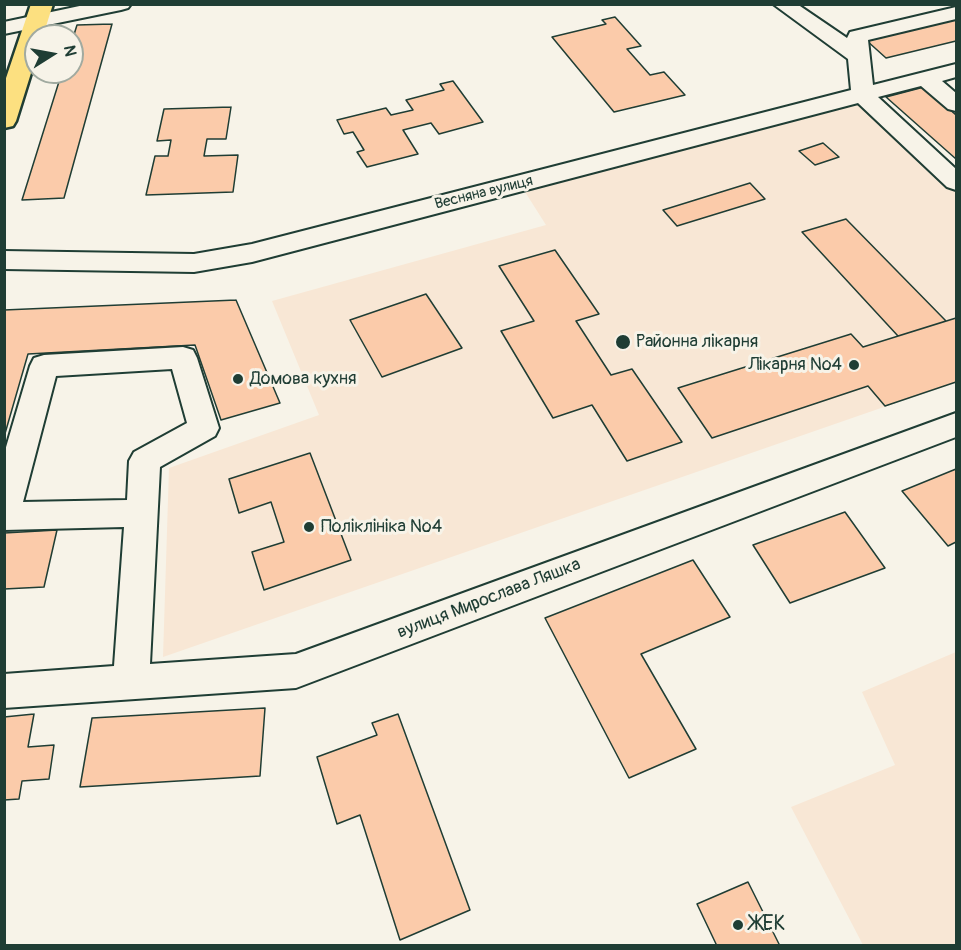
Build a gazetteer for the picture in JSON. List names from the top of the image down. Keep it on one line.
{"streets":{"street":["Весняна вулиця","вулиця Мирослава Ляшка"]},"places":["Районна лікарня","Лікарня №4","Домова кухня","Поліклініка №4","ЖЕК"],"north":"right"}
